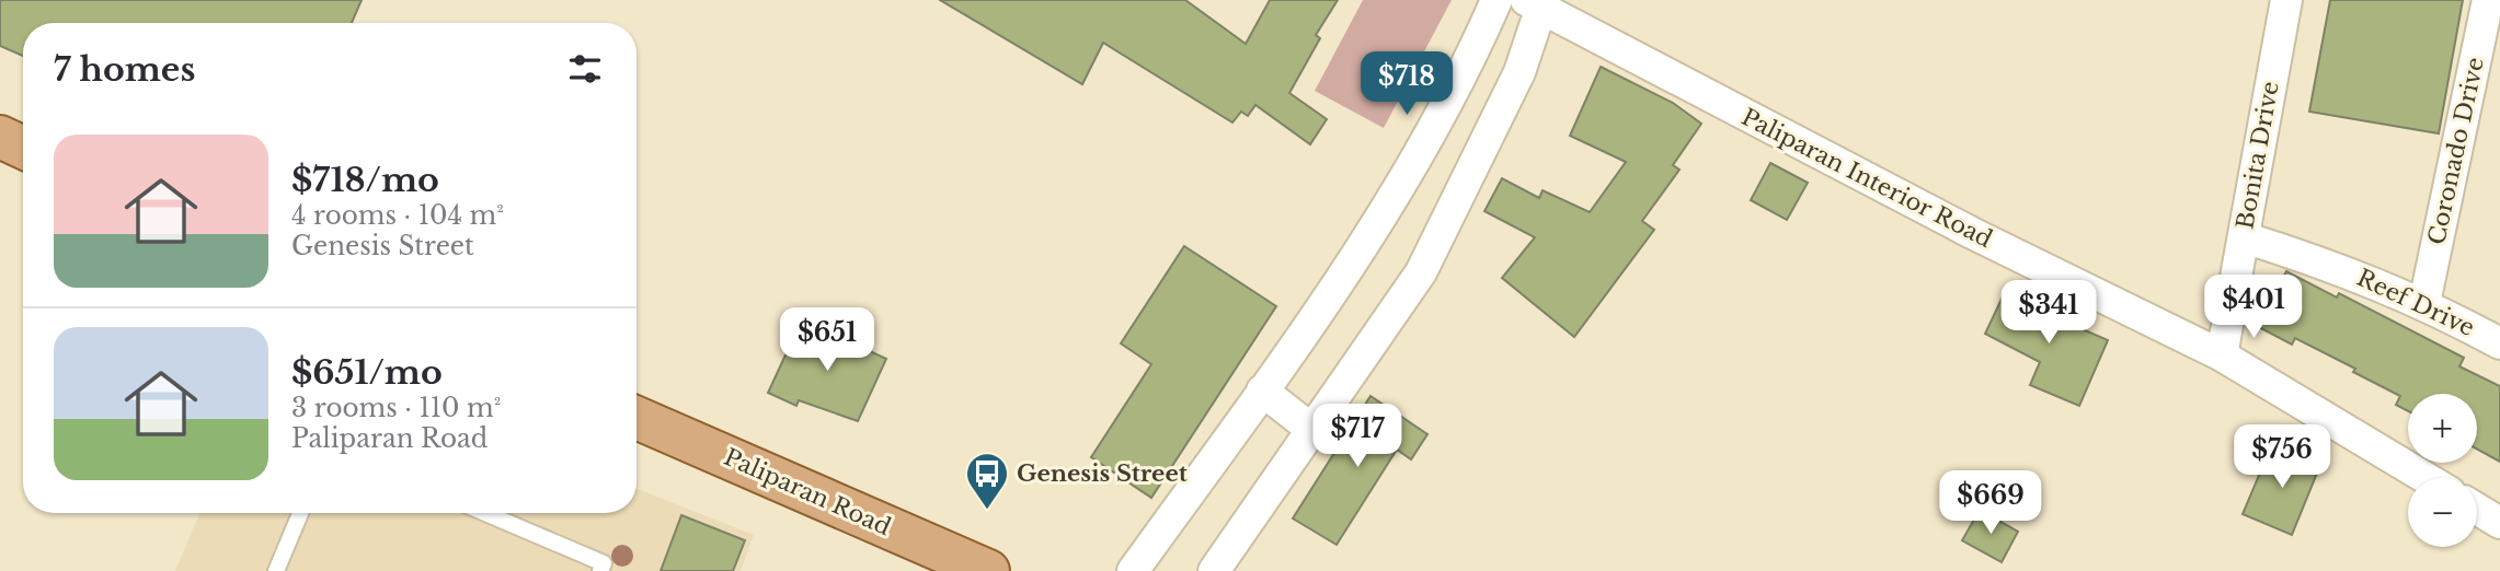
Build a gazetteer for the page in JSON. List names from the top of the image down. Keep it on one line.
{"streets":{"main road":["Paliparan Road"],"street":["Coronado Drive","Bonita Drive","Paliparan Interior Road","Reef Drive"]},"crossings":[["Coronado Drive","Reef Drive"],["Bonita Drive","Paliparan Interior Road"],["Bonita Drive","Reef Drive"]],"places":{"bus stop":["Genesis Street"]},"page":{"heading":"7 homes","price":["$718","$401","$341","$651","$717","$756","$669"],"list":[{"name":"$718/mo","note":"4 rooms · 104 m² · Genesis Street"},{"name":"$651/mo","note":"3 rooms · 110 m² · Paliparan Road"}],"map_buttons":["+","−"]}}
